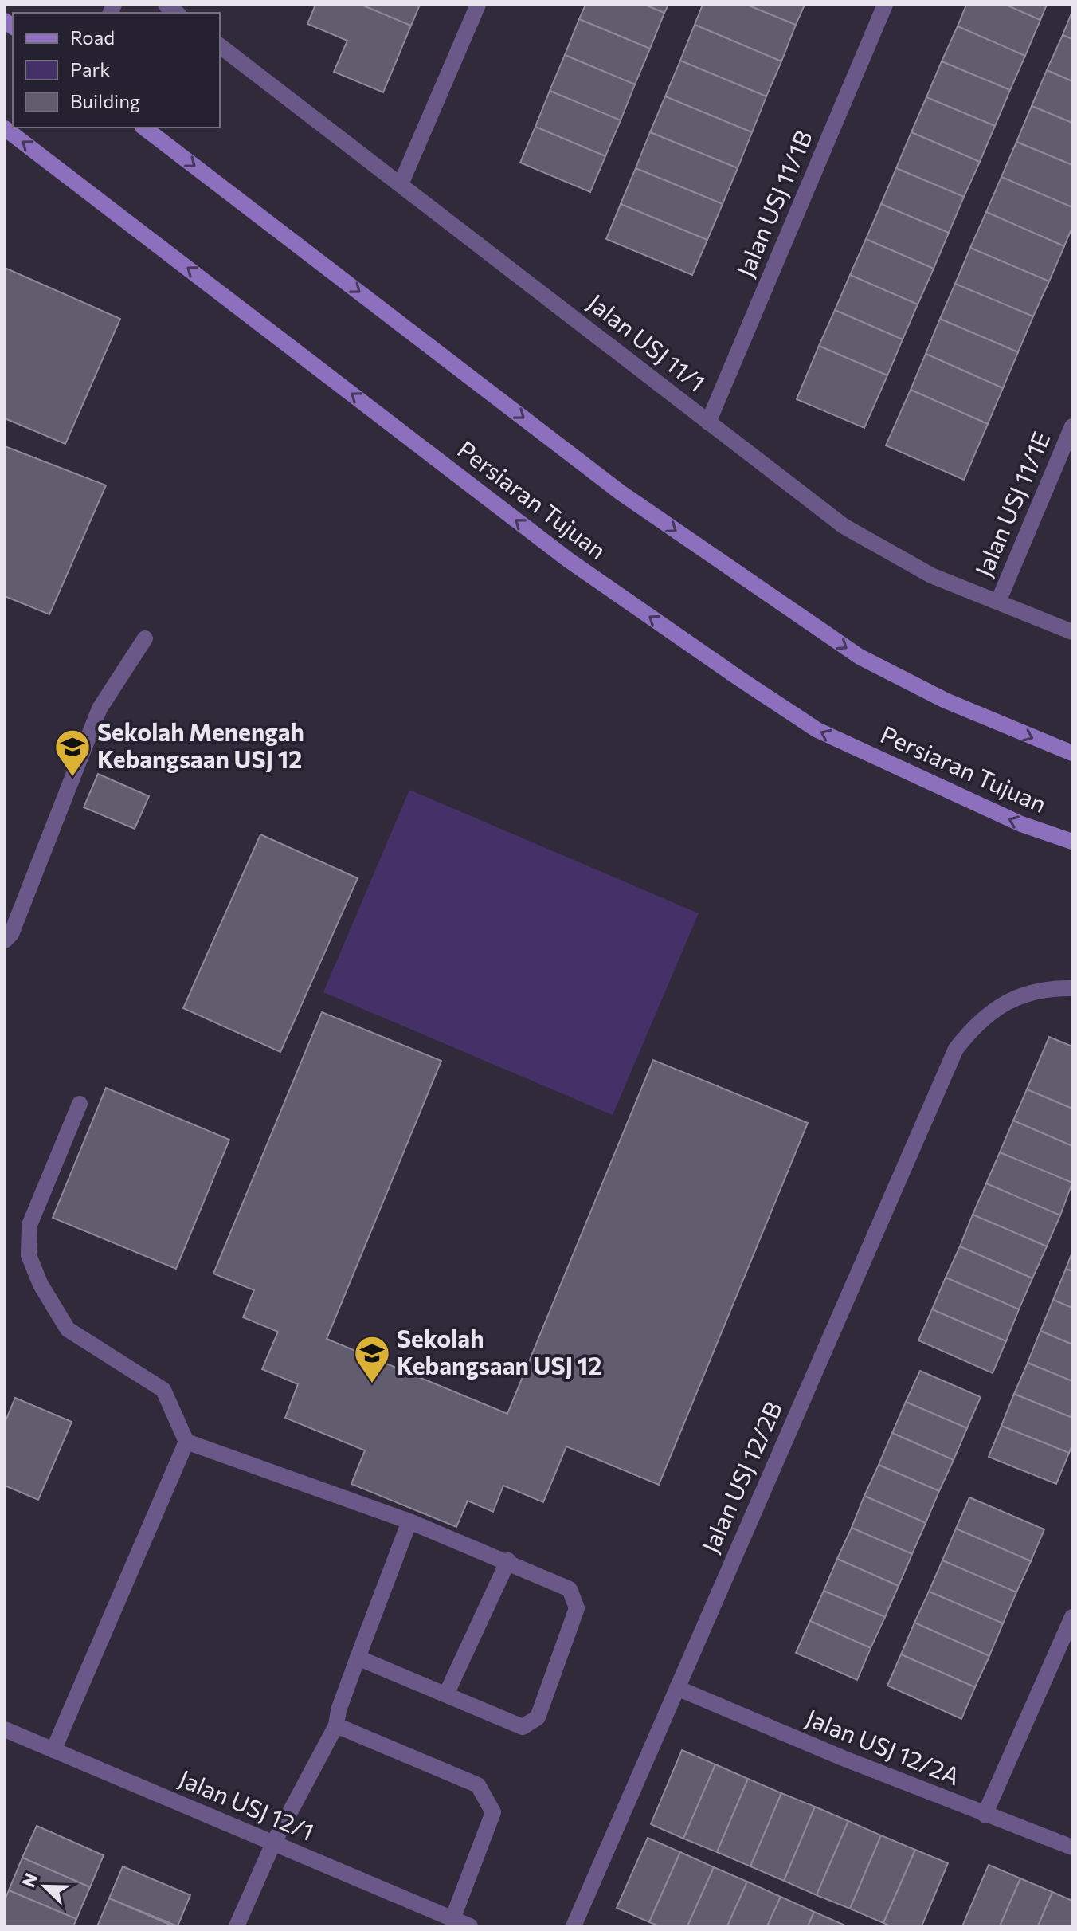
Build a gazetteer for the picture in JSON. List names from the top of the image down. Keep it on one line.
{"streets":{"main road":["Persiaran Tujuan"],"street":["Jalan USJ 11/1B","Jalan USJ 11/1","Jalan USJ 11/1E","Jalan USJ 12/2B","Jalan USJ 12/2A","Jalan USJ 12/1"]},"crossings":[["Jalan USJ 11/1B","Jalan USJ 11/1"],["Jalan USJ 11/1","Jalan USJ 11/1E"],["Jalan USJ 12/2B","Jalan USJ 12/2A"]],"places":{"school or university":["Sekolah Menengah Kebangsaan USJ 12","Sekolah Kebangsaan USJ 12"]},"legend":["Road","Park","Building"],"north":"top left"}
